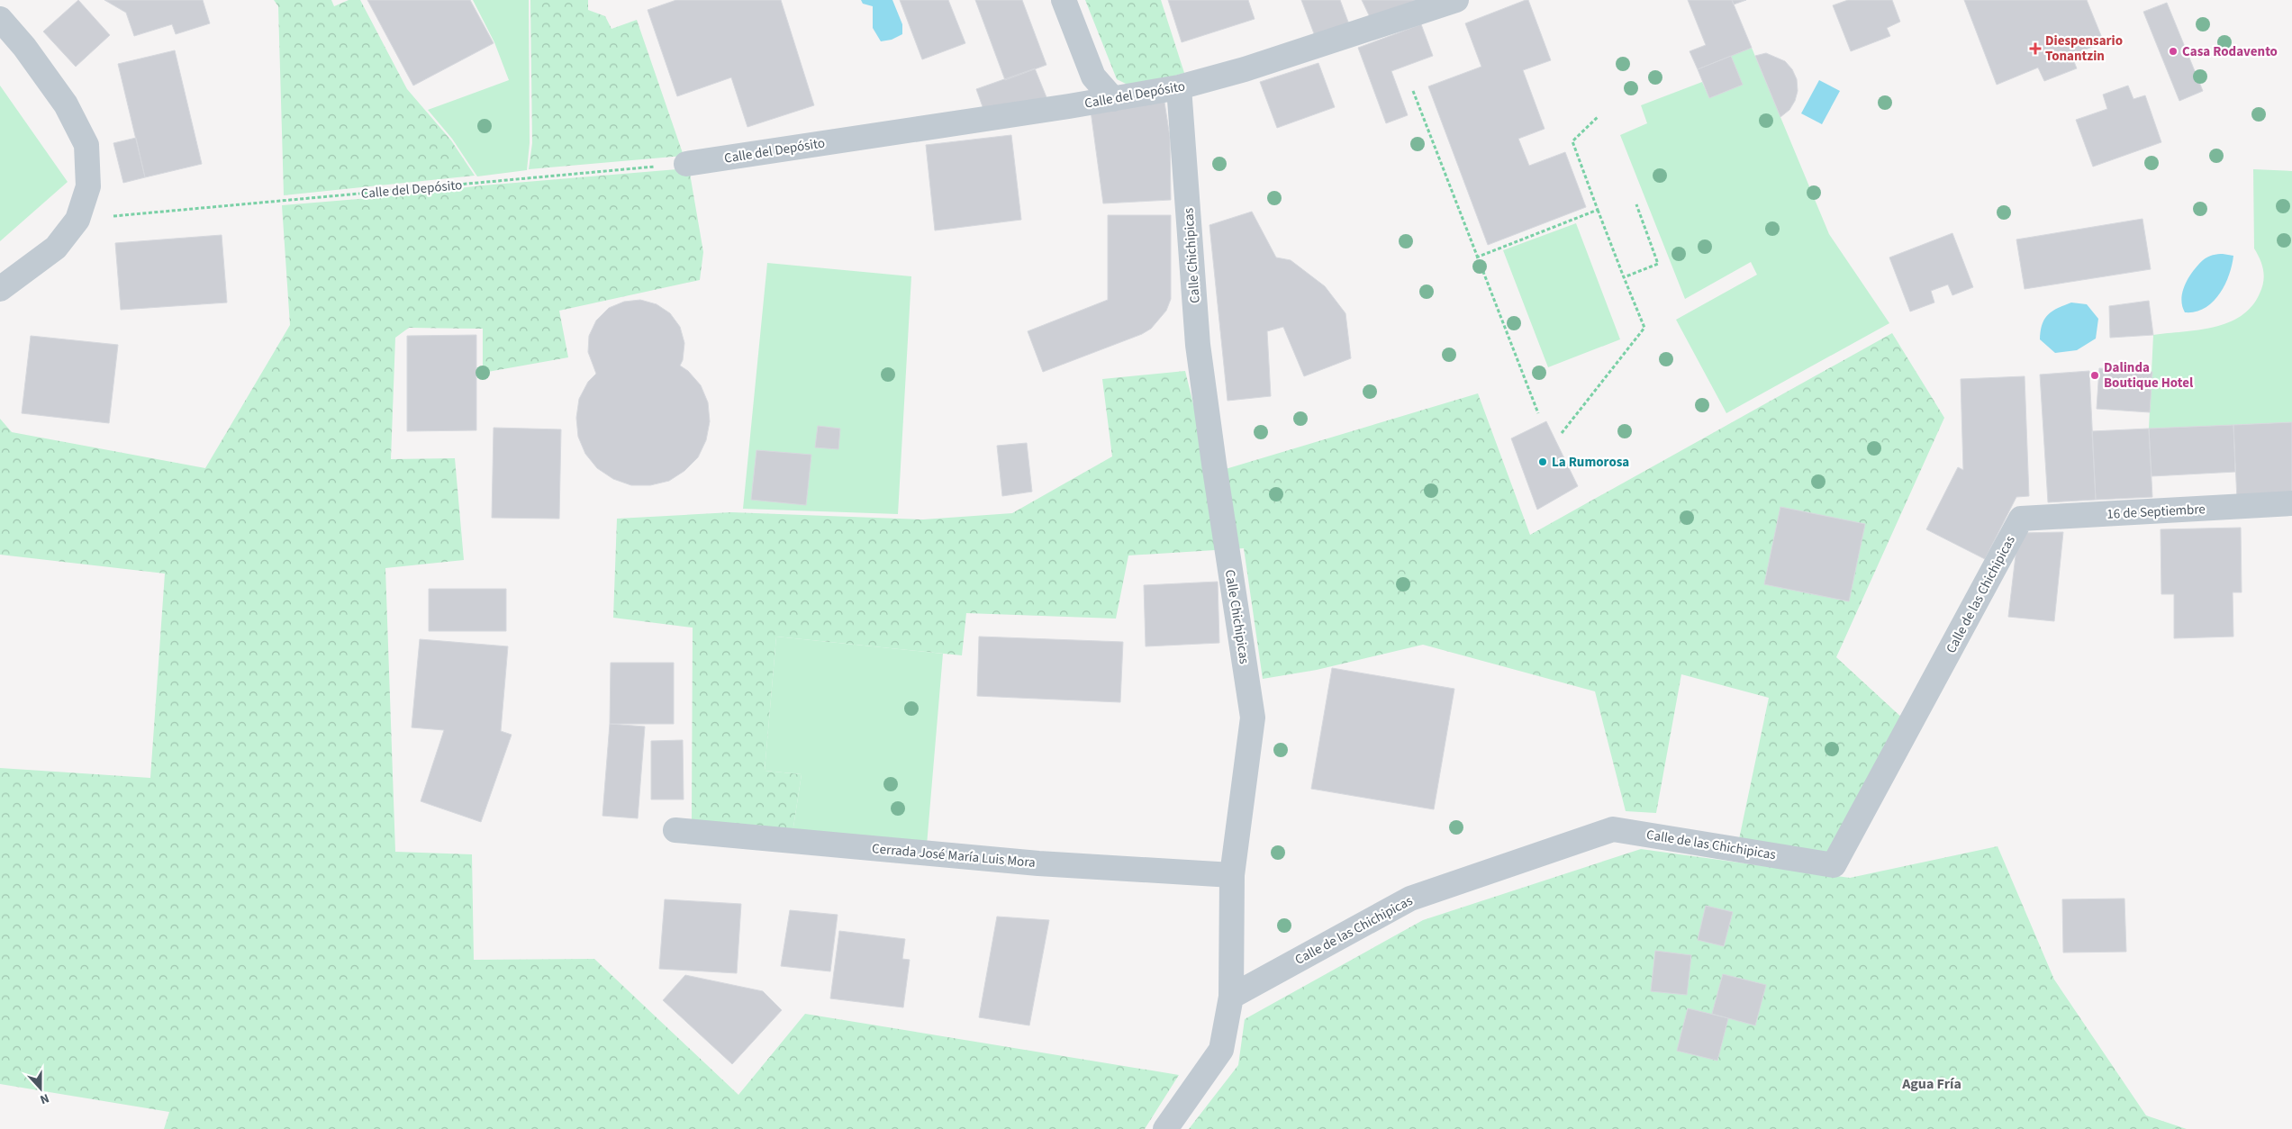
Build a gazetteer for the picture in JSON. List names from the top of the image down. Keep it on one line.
{"streets":{"street":["Calle del Depósito","Calle Chichipicas","16 de Septiembre","Calle de las Chichipicas","Cerrada José María Luis Mora"]},"crossings":[["Calle del Depósito","Calle Chichipicas"],["Calle Chichipicas","Calle de las Chichipicas"],["Calle Chichipicas","Cerrada José María Luis Mora"],["16 de Septiembre","Calle de las Chichipicas"]],"districts":["Agua Fría"],"places":{"health":["Diespensario Tonantzin"],"other":["Casa Rodavento","Dalinda Boutique Hotel","La Rumorosa"]},"north":"bottom"}
